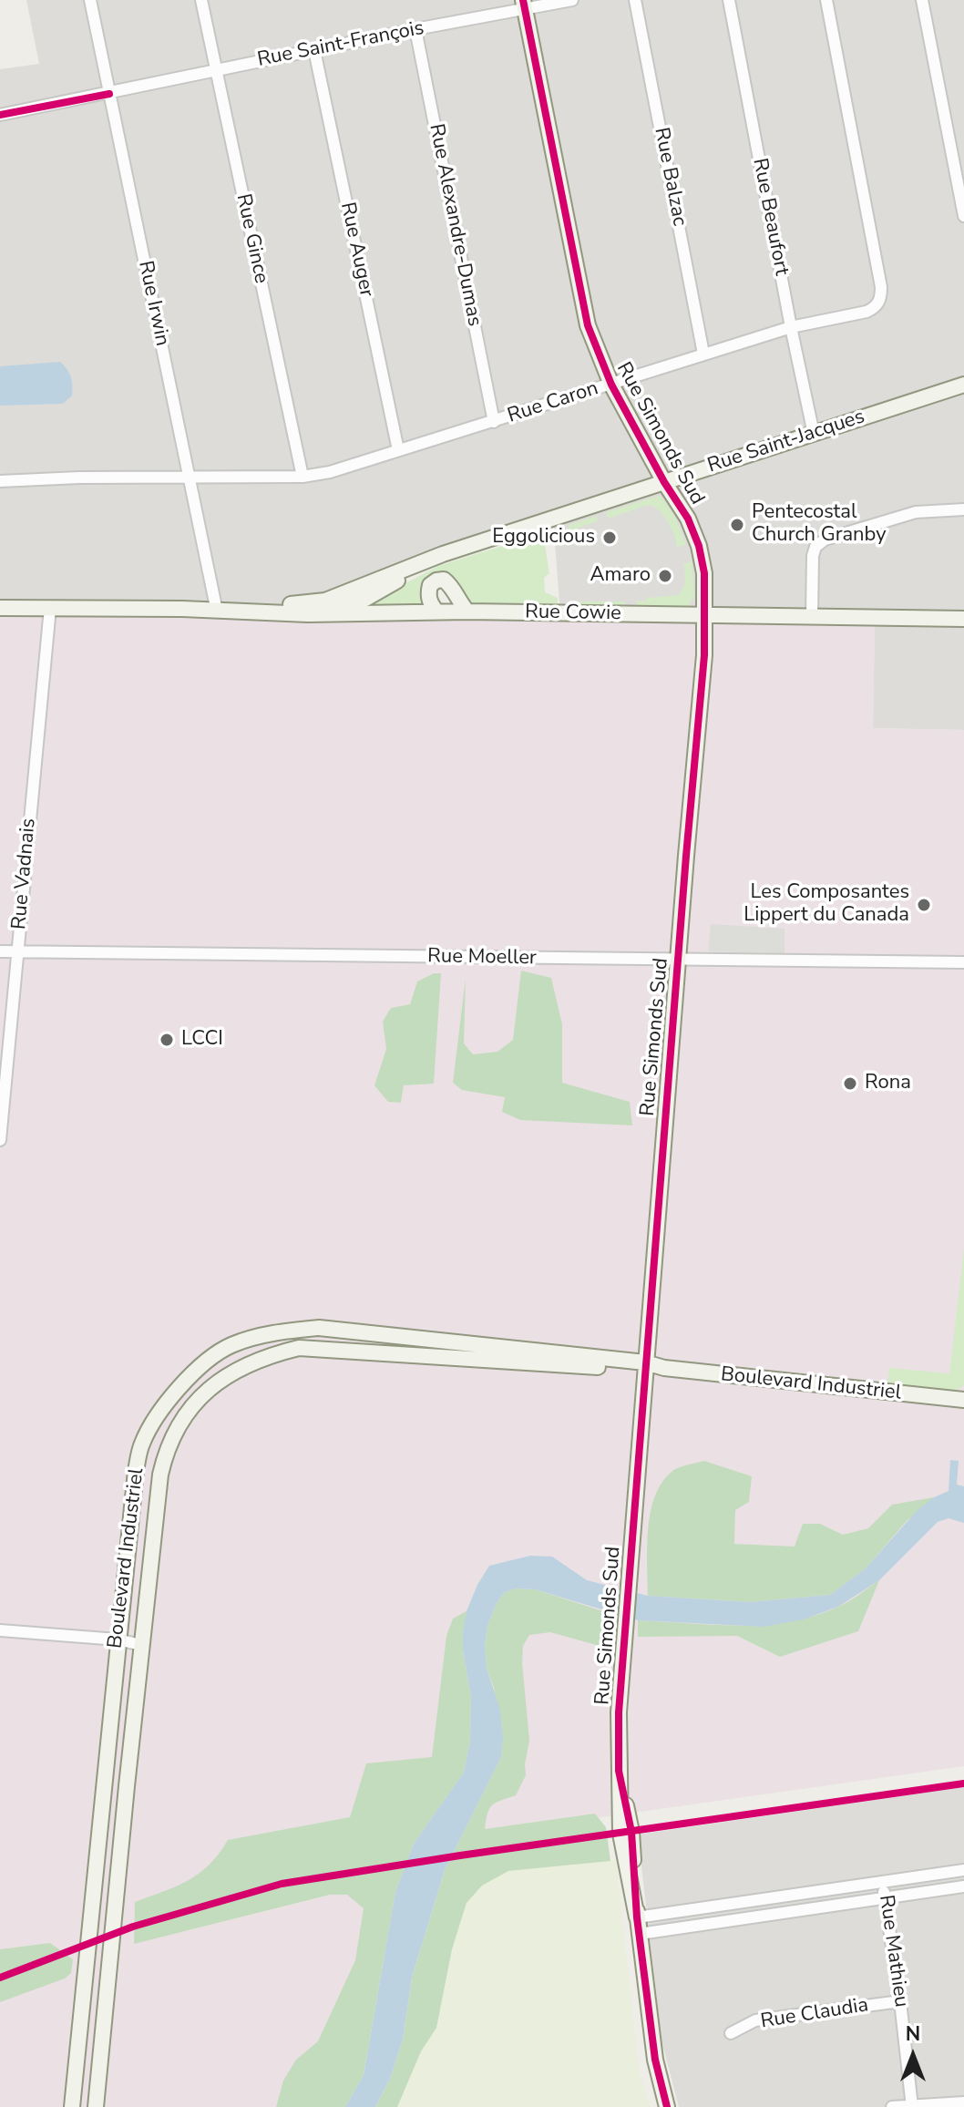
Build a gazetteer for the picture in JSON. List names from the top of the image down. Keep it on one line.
{"streets":{"street":["Rue Saint-François","Rue Balzac","Rue Beaufort","Rue Alexandre-Dumas","Rue Gince","Rue Auger","Rue Irwin","Rue Caron","Rue Simonds Sud","Rue Saint-Jacques","Rue Cowie","Rue Vadnais","Rue Moeller","Boulevard Industriel","Rue Mathieu","Rue Claudia"]},"crossings":[["Rue Saint-François","Rue Alexandre-Dumas"],["Rue Saint-François","Rue Gince"],["Rue Saint-François","Rue Auger"],["Rue Saint-François","Rue Irwin"],["Rue Saint-François","Rue Simonds Sud"],["Rue Balzac","Rue Caron"],["Rue Beaufort","Rue Caron"],["Rue Beaufort","Rue Saint-Jacques"],["Rue Alexandre-Dumas","Rue Caron"],["Rue Gince","Rue Caron"],["Rue Auger","Rue Caron"],["Rue Irwin","Rue Caron"],["Rue Irwin","Rue Saint-Jacques"],["Rue Irwin","Rue Cowie"],["Rue Caron","Rue Simonds Sud"],["Rue Simonds Sud","Rue Saint-Jacques"],["Rue Simonds Sud","Rue Cowie"],["Rue Simonds Sud","Rue Moeller"],["Rue Simonds Sud","Boulevard Industriel"],["Rue Saint-Jacques","Rue Cowie"],["Rue Cowie","Rue Vadnais"],["Rue Vadnais","Rue Moeller"],["Rue Mathieu","Rue Claudia"]],"places":["Pentecostal Church Granby","Eggolicious","Amaro","Les Composantes Lippert du Canada","LCCI","Rona"],"north":"top"}
